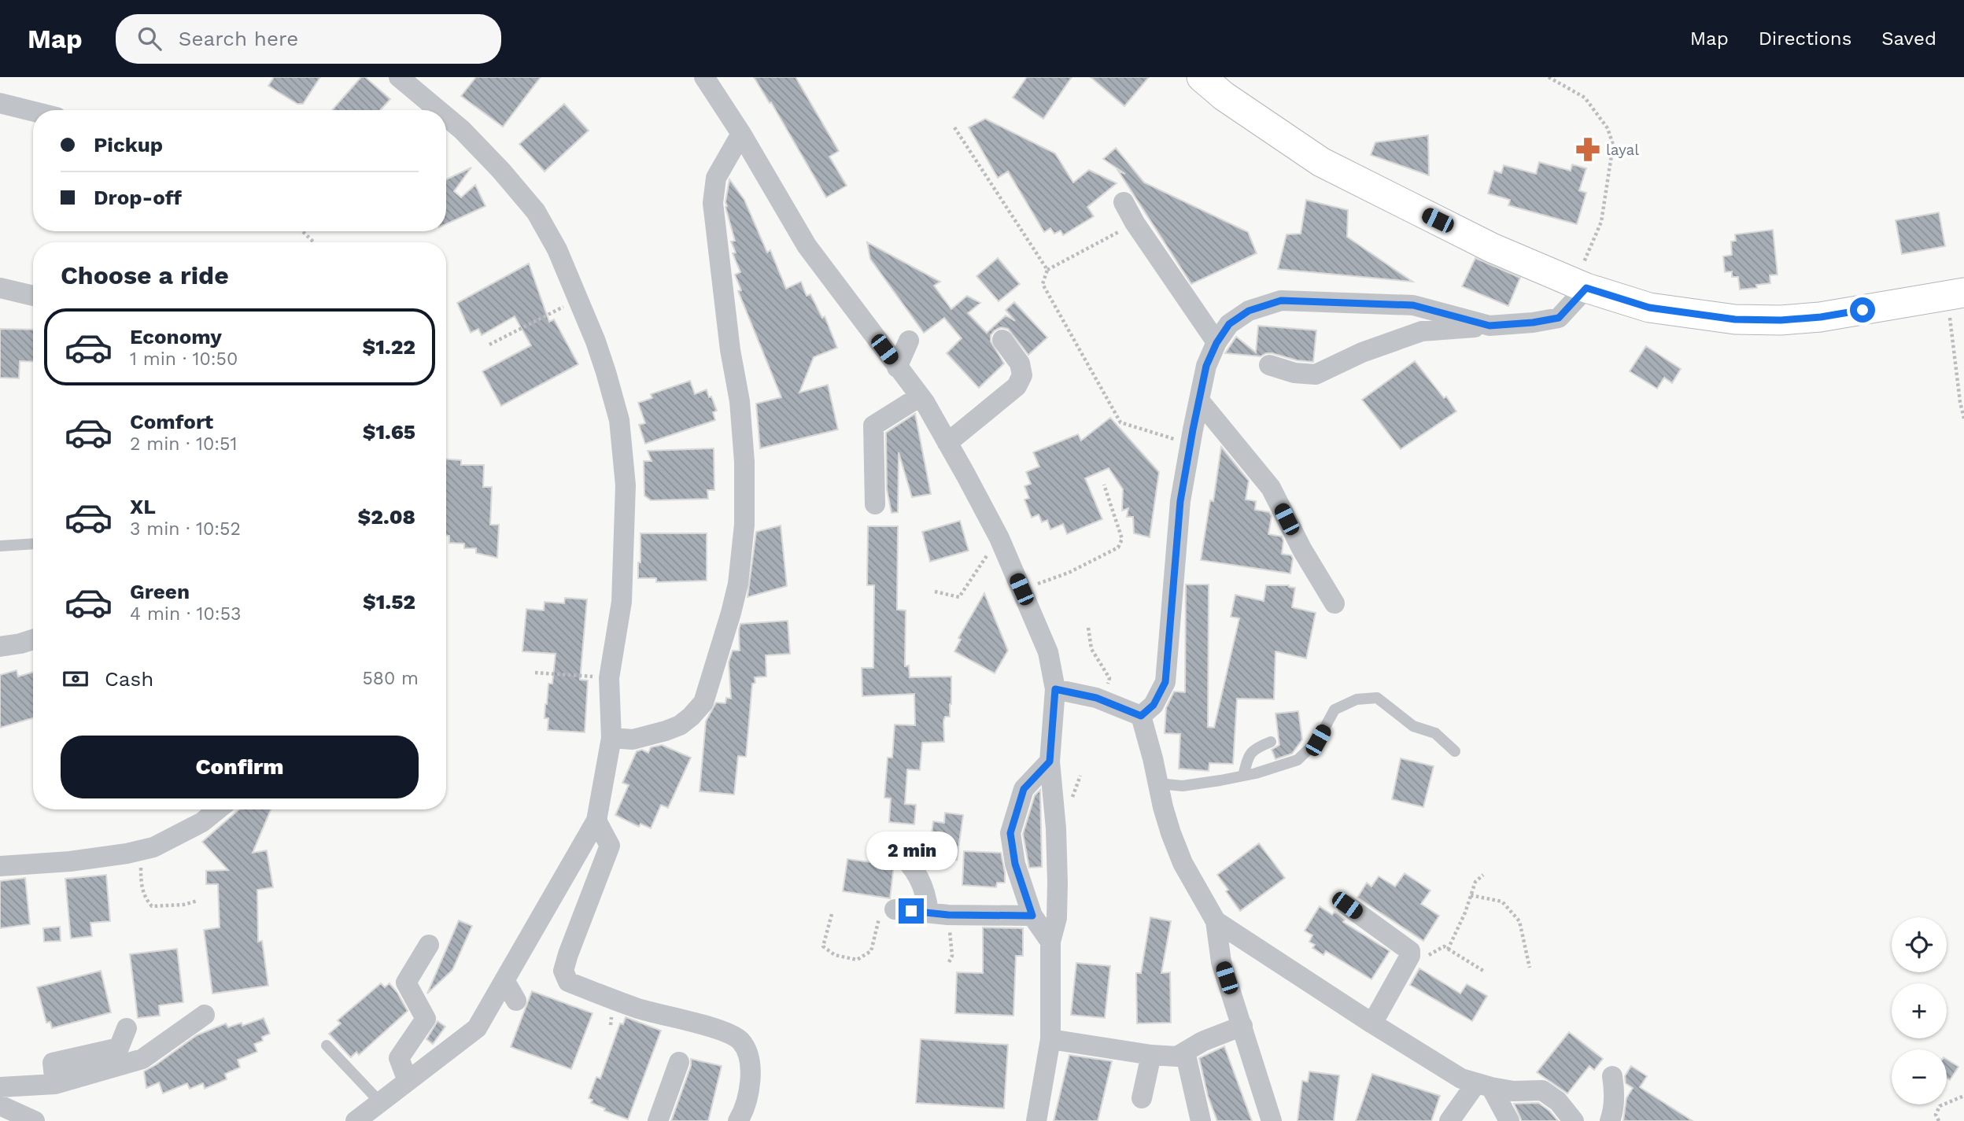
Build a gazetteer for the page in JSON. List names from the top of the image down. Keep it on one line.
{"places":{"pharmacy":["layal"]},"page":{"header":"Map","search":"Search here","nav":["Map","Directions","Saved"],"banner":["Pickup","Drop-off"],"heading":"Choose a ride","list":[{"name":"Economy","note":"1 min · 10:50","value":"$1.22"},{"name":"Comfort","note":"2 min · 10:51","value":"$1.65"},{"name":"XL","note":"3 min · 10:52","value":"$2.08"},{"name":"Green","note":"4 min · 10:53","value":"$1.52"}],"pay":["Cash","580 m"],"buttons":"Confirm","bubble":"2 min","map_buttons":["+","−"]}}
